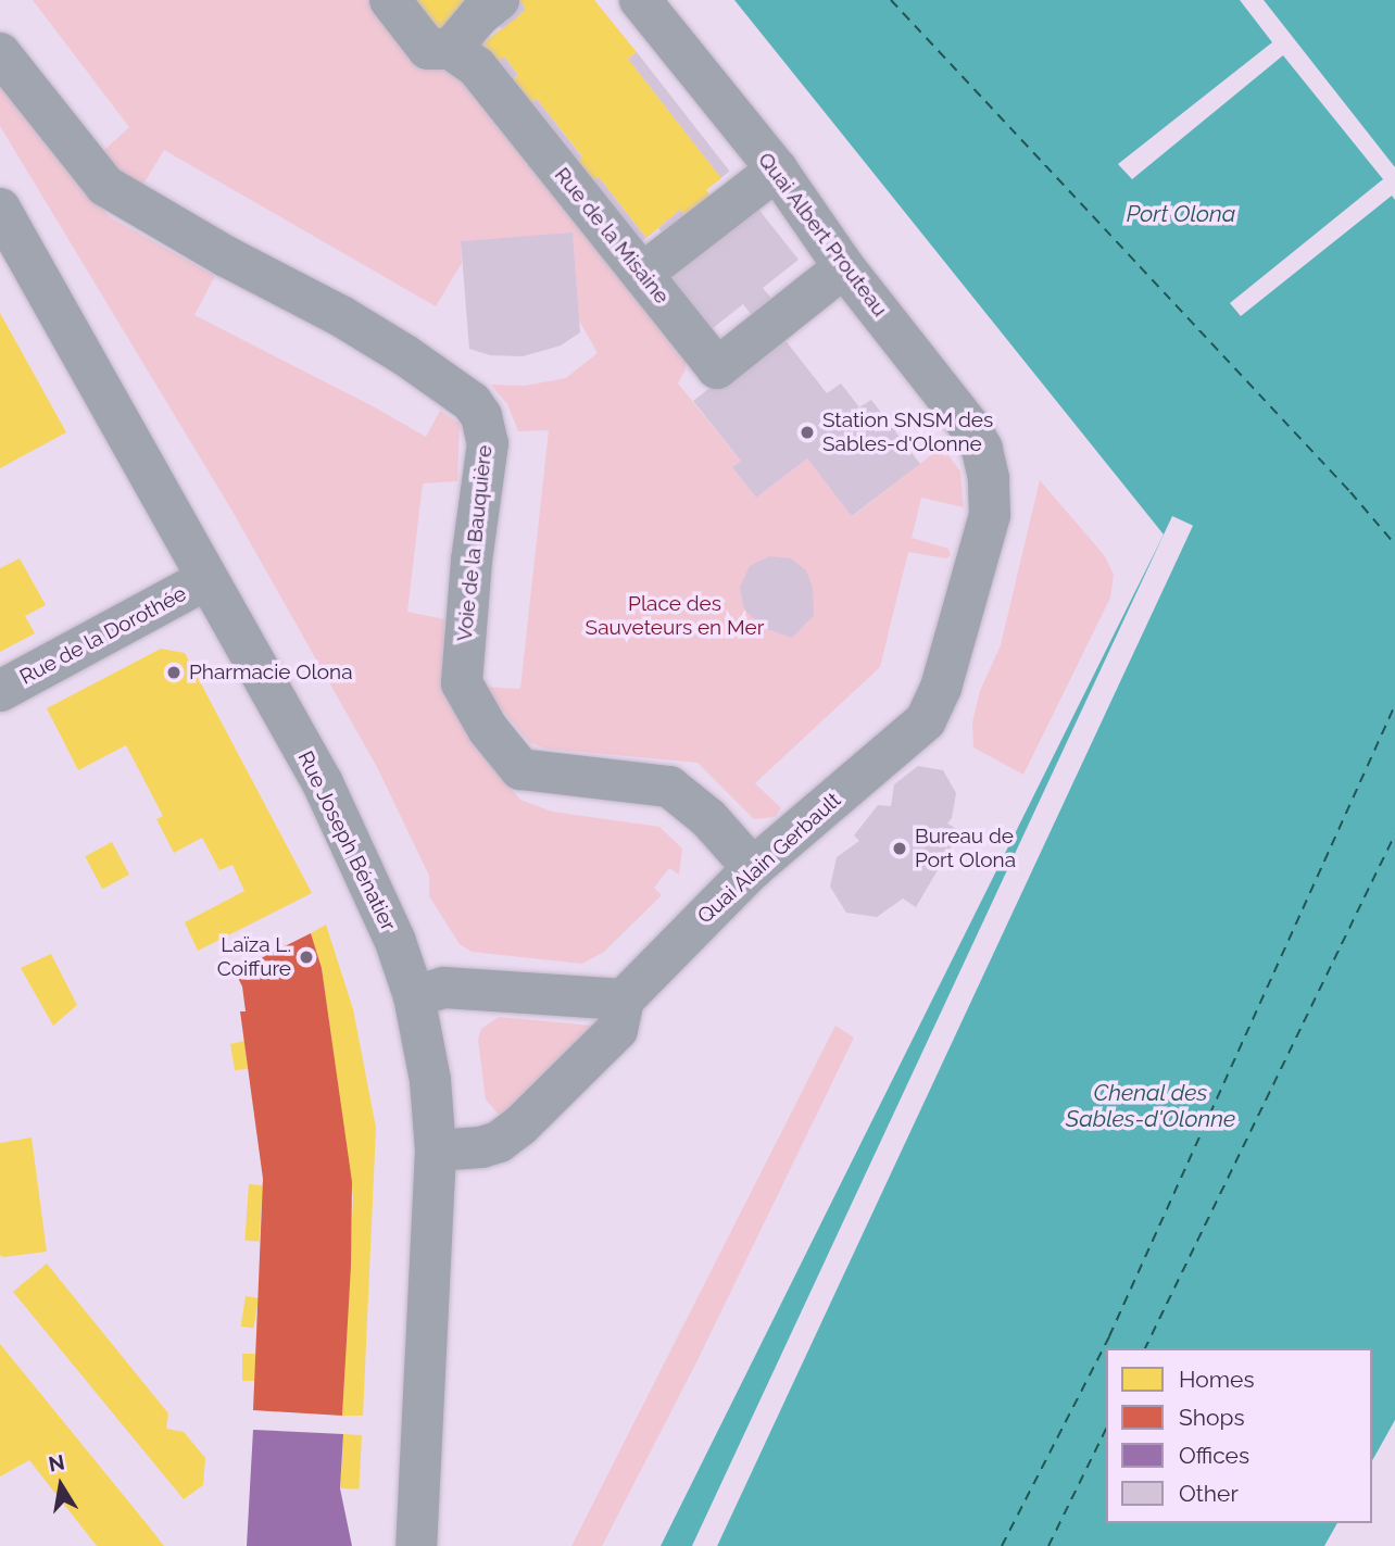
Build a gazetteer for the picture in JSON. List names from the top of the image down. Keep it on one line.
{"streets":{"street":["Quai Albert Prouteau","Rue de la Misaine","Voie de la Bauquière","Rue de la Dorothée","Rue Joseph Bénatier","Quai Alain Gerbault"]},"crossings":[["Quai Albert Prouteau","Rue de la Misaine"],["Quai Albert Prouteau","Quai Alain Gerbault"],["Voie de la Bauquière","Quai Alain Gerbault"],["Rue de la Dorothée","Rue Joseph Bénatier"],["Rue Joseph Bénatier","Quai Alain Gerbault"]],"water":["Port Olona","Chenal des Sables-d'Olonne"],"parks":["Place des Sauveteurs en Mer"],"places":["Station SNSM des Sables-d'Olonne","Pharmacie Olona","Bureau de Port Olona","Laïza L. Coiffure"],"legend":["Homes","Shops","Offices","Other"],"north":"top"}
